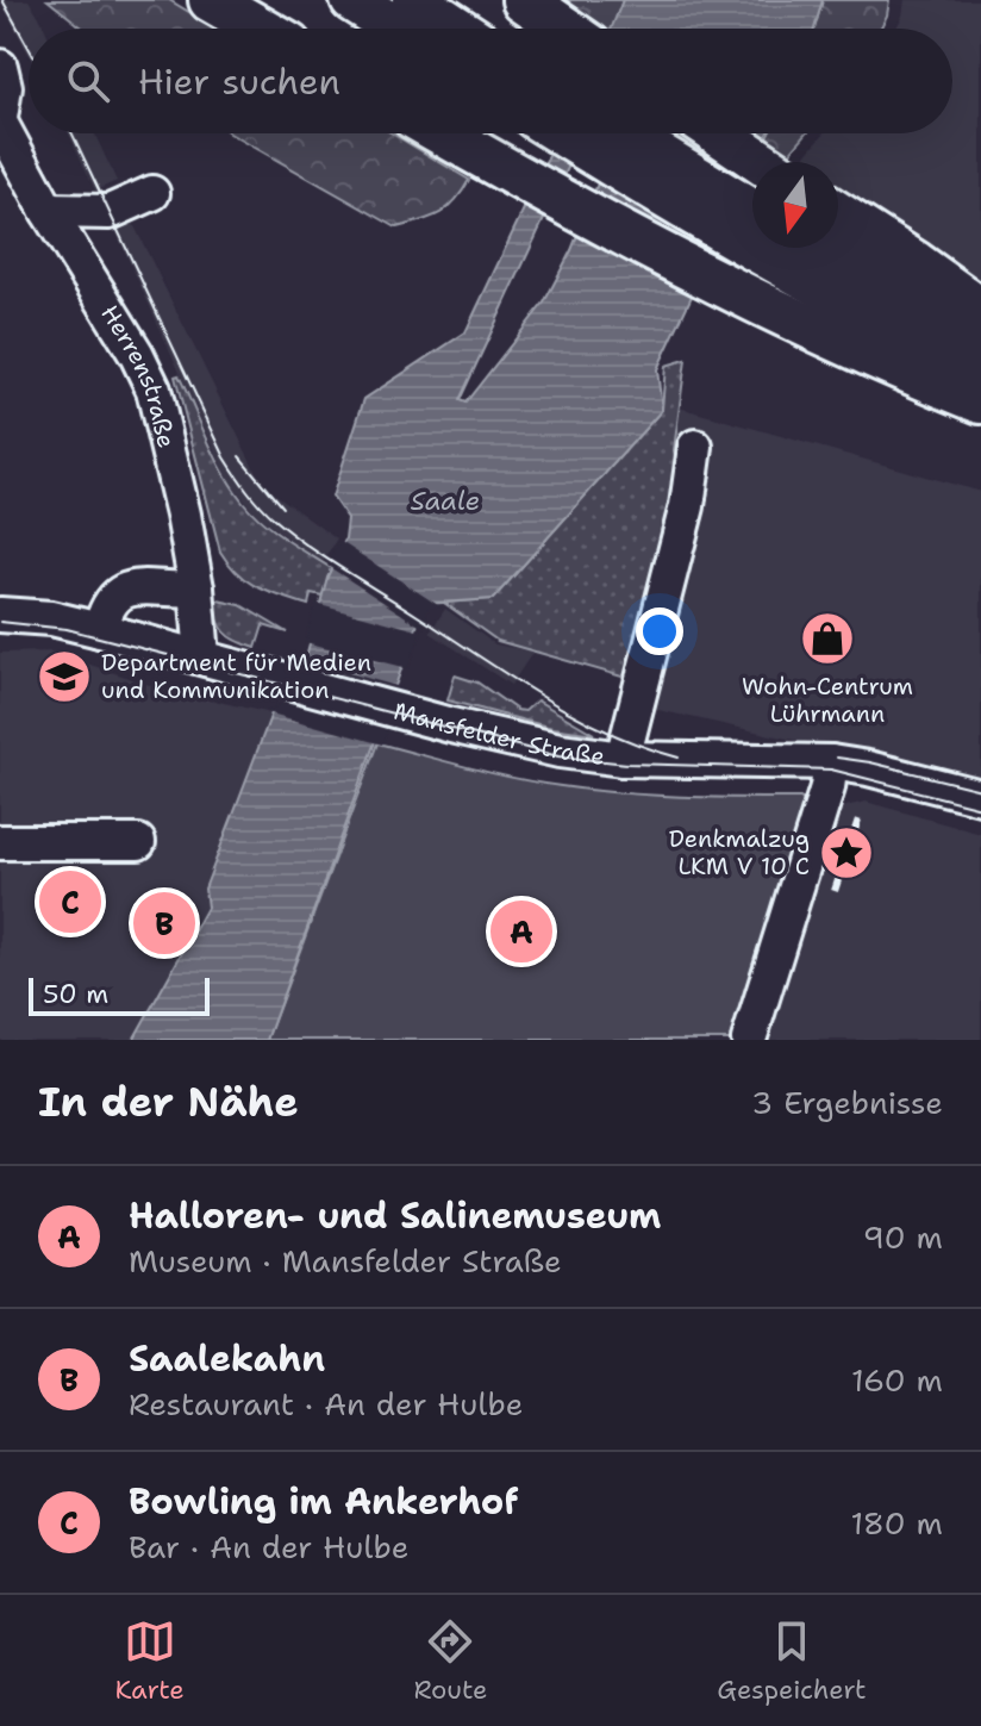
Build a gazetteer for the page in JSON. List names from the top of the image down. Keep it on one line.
{"streets":{"street":["Herrenstraße","Mansfelder Straße"]},"crossings":[["Herrenstraße","Mansfelder Straße"]],"water":["Saale"],"places":{"shop":["Wohn-Centrum Lührmann"],"school or university":["Department für Medien und Kommunikation"],"place":["Denkmalzug LKM V 10 C"]},"scale_bar":"50 m","north":"bottom","page":{"search":"Hier suchen","pins":["C","B","A"],"scale":"50 m","heading":["In der Nähe","3 Ergebnisse"],"list":[{"mark":"A","name":"Halloren- und Salinemuseum","note":"Museum · Mansfelder Straße","value":"90 m"},{"mark":"B","name":"Saalekahn","note":"Restaurant · An der Hulbe","value":"160 m"},{"mark":"C","name":"Bowling im Ankerhof","note":"Bar · An der Hulbe","value":"180 m"}],"nav":["Karte","Route","Gespeichert"]}}
